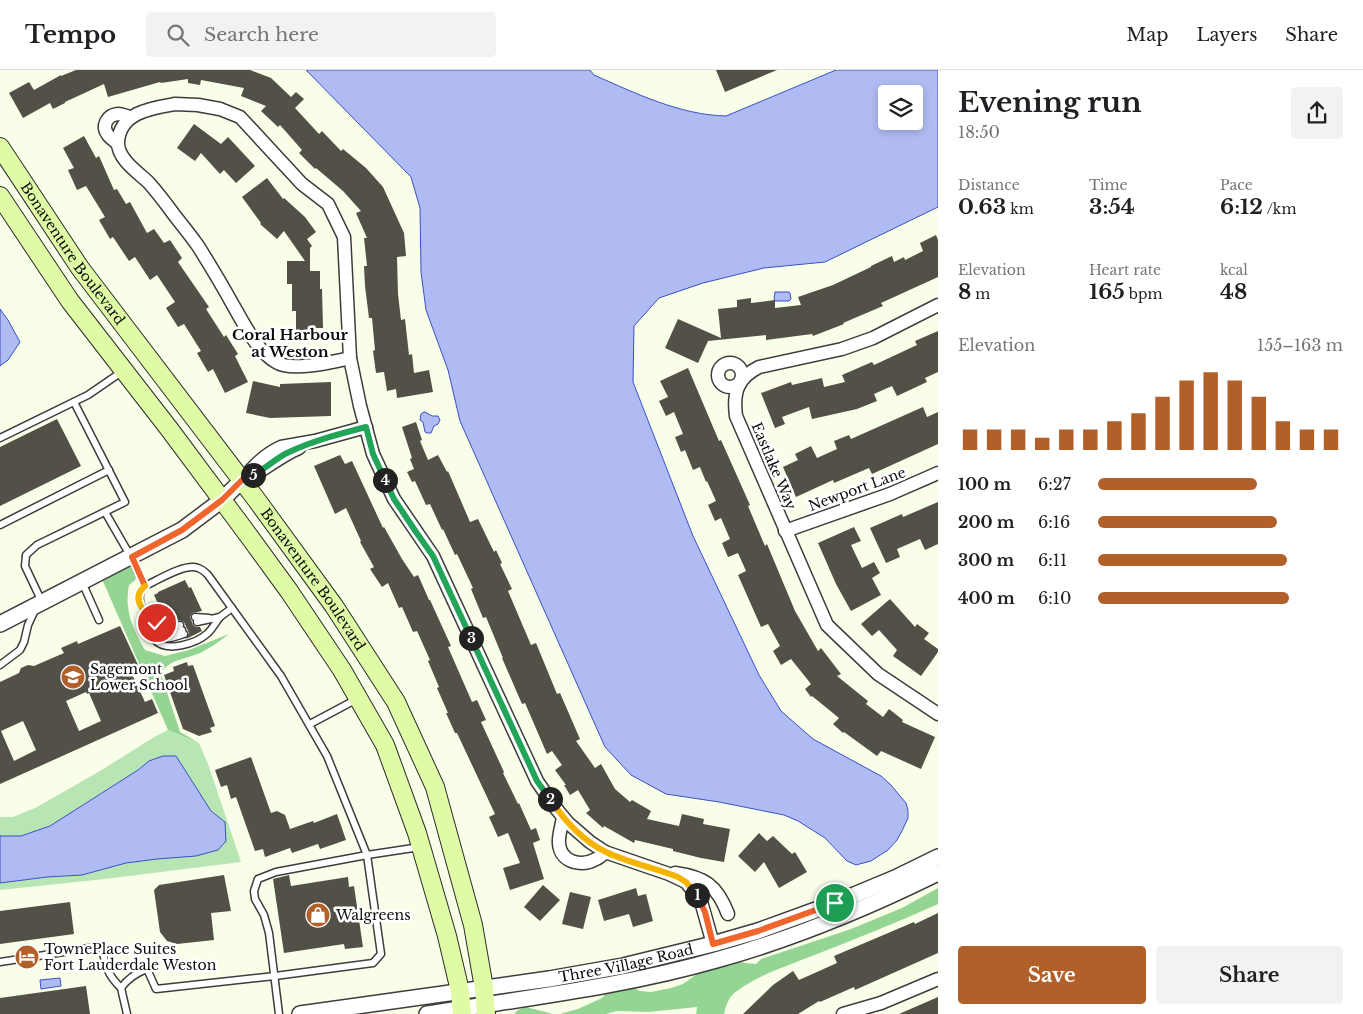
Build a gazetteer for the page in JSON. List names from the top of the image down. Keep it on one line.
{"streets":{"main road":["Bonaventure Boulevard"],"street":["Eastlake Way","Newport Lane","Three Village Road"]},"crossings":[["Bonaventure Boulevard","Three Village Road"],["Eastlake Way","Newport Lane"]],"districts":["Coral Harbour at Weston"],"places":{"school or university":["Sagemont Lower School"],"shop":["Walgreens"],"hotel":["TownePlace Suites Fort Lauderdale Weston"]},"page":{"header":"Tempo","search":"Search here","nav":["Map","Layers","Share"],"heading":["Evening run","18:50"],"stats":[["Distance","0.63 km"],["Time","3:54"],["Pace","6:12 /km"],["Elevation","8 m"],["Heart rate","165 bpm"],["kcal","48"]],"chart":["Elevation","155–163 m"],"pins":["5","4","3","2","1"],"list":[{"name":"100 m","note":"6:27"},{"name":"200 m","note":"6:16"},{"name":"300 m","note":"6:11"},{"name":"400 m","note":"6:10"}],"buttons":["Save","Share"]}}
